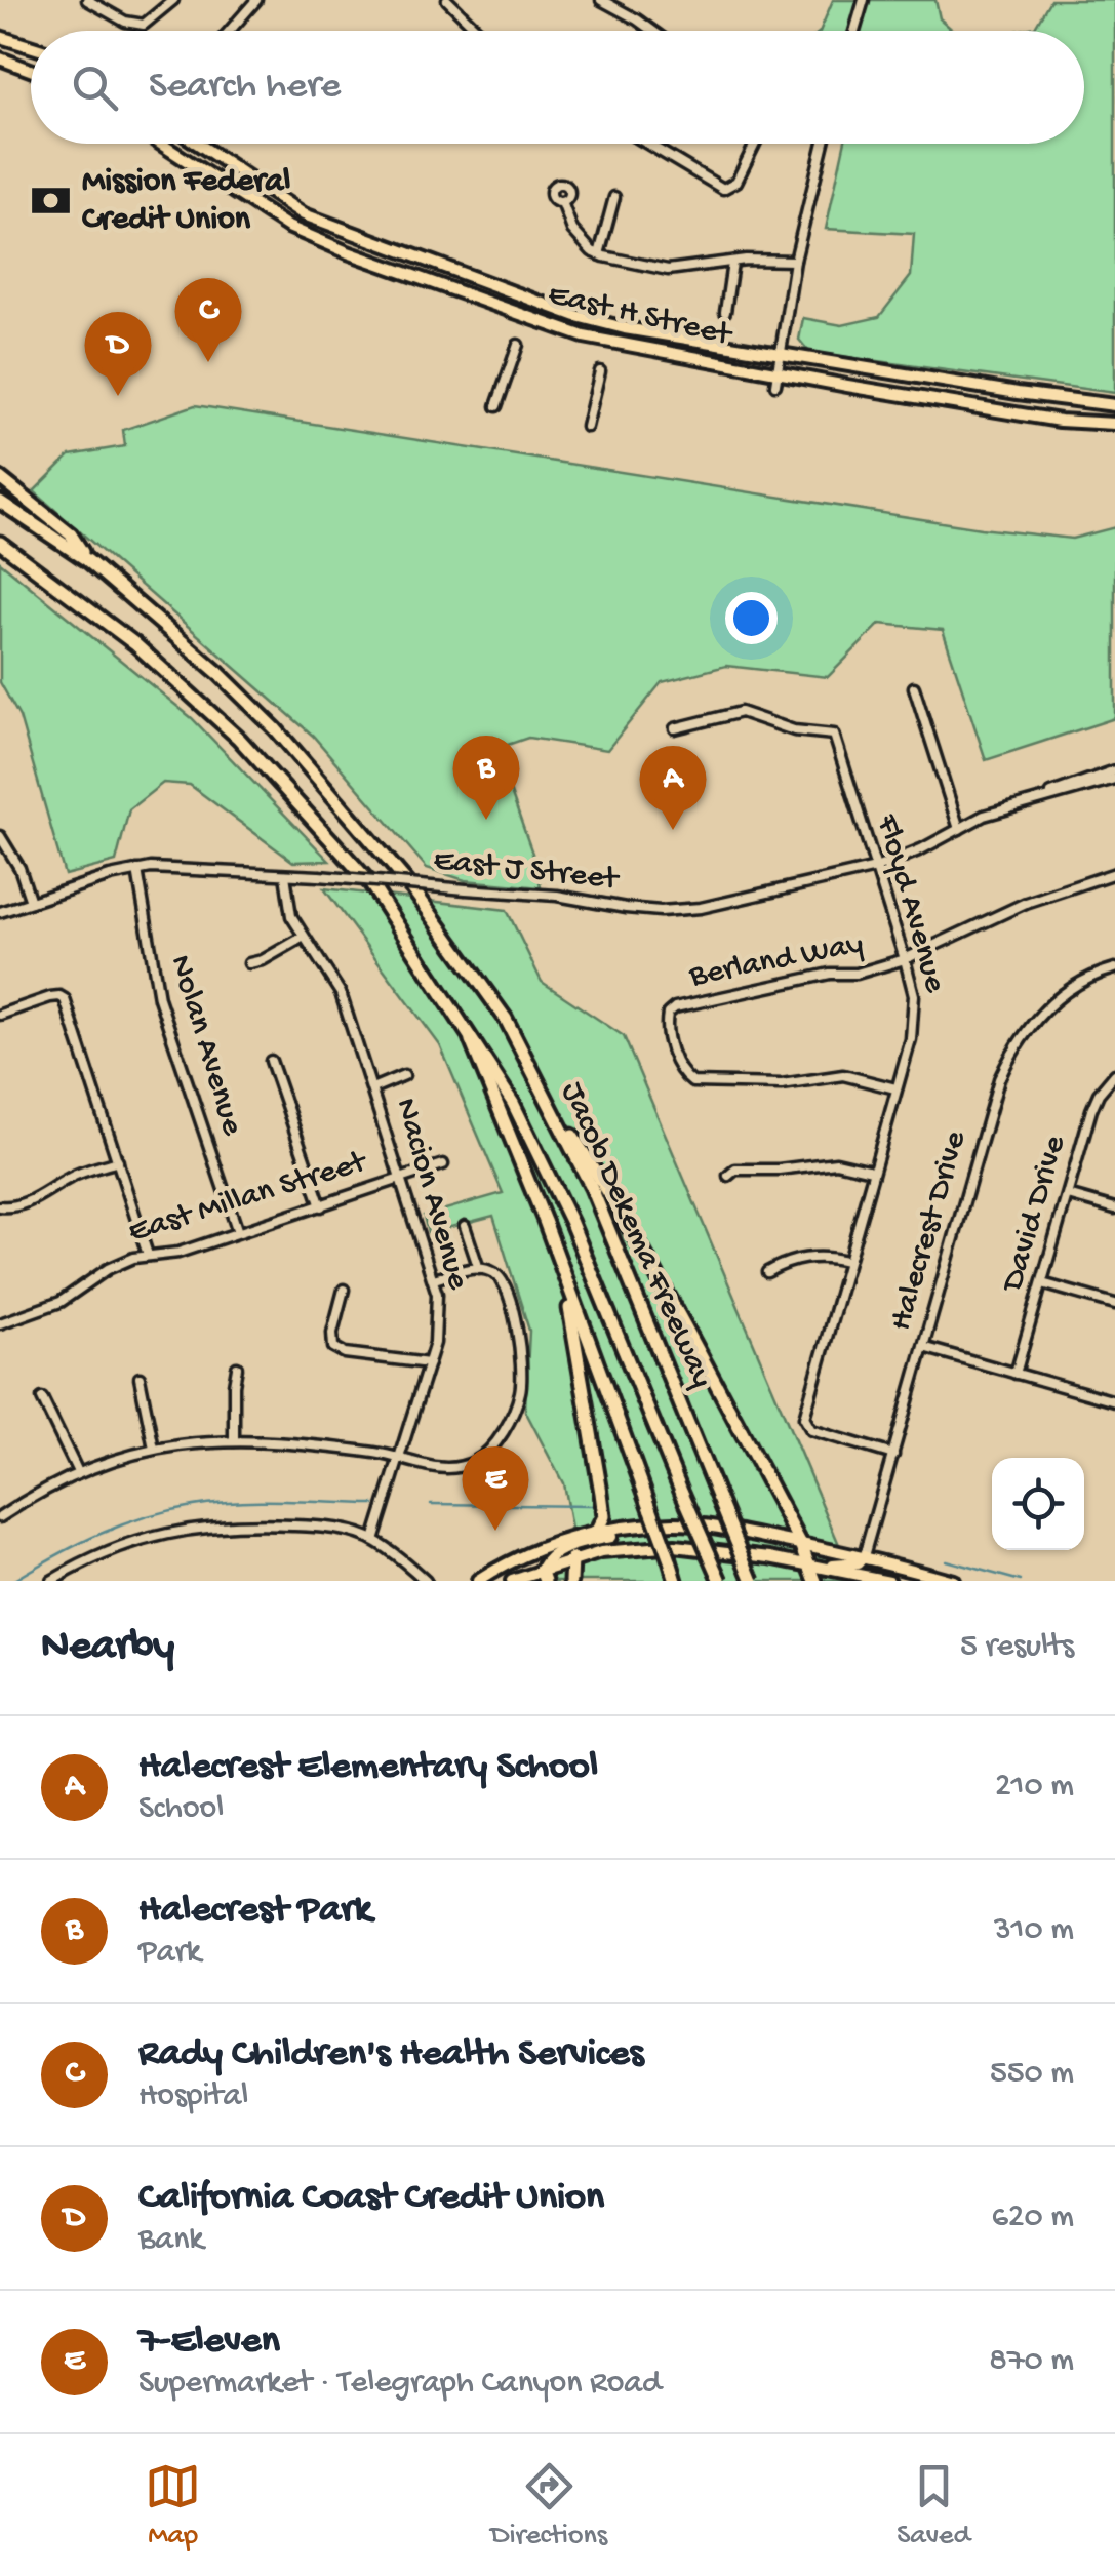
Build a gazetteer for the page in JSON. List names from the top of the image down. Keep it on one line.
{"streets":{"highway":["Jacob Dekema Freeway"],"main road":["East H Street"],"street":["East J Street","Floyd Avenue","Berland Way","Nolan Avenue","Nacion Avenue","East Millan Street","David Drive","Halecrest Drive"]},"crossings":[["East J Street","Floyd Avenue"],["East J Street","Nolan Avenue"],["East J Street","Nacion Avenue"],["Floyd Avenue","Berland Way"],["Floyd Avenue","Halecrest Drive"],["Nolan Avenue","East Millan Street"],["Nacion Avenue","East Millan Street"]],"places":{"bank":["Mission Federal Credit Union"]},"page":{"search":"Search here","pins":["C","D","B","A","E"],"heading":["Nearby","5 results"],"list":[{"mark":"A","name":"Halecrest Elementary School","note":"School","value":"210 m"},{"mark":"B","name":"Halecrest Park","note":"Park","value":"310 m"},{"mark":"C","name":"Rady Children's Health Services","note":"Hospital","value":"550 m"},{"mark":"D","name":"California Coast Credit Union","note":"Bank","value":"620 m"},{"mark":"E","name":"7-Eleven","note":"Supermarket · Telegraph Canyon Road","value":"870 m"}],"nav":["Map","Directions","Saved"]}}
